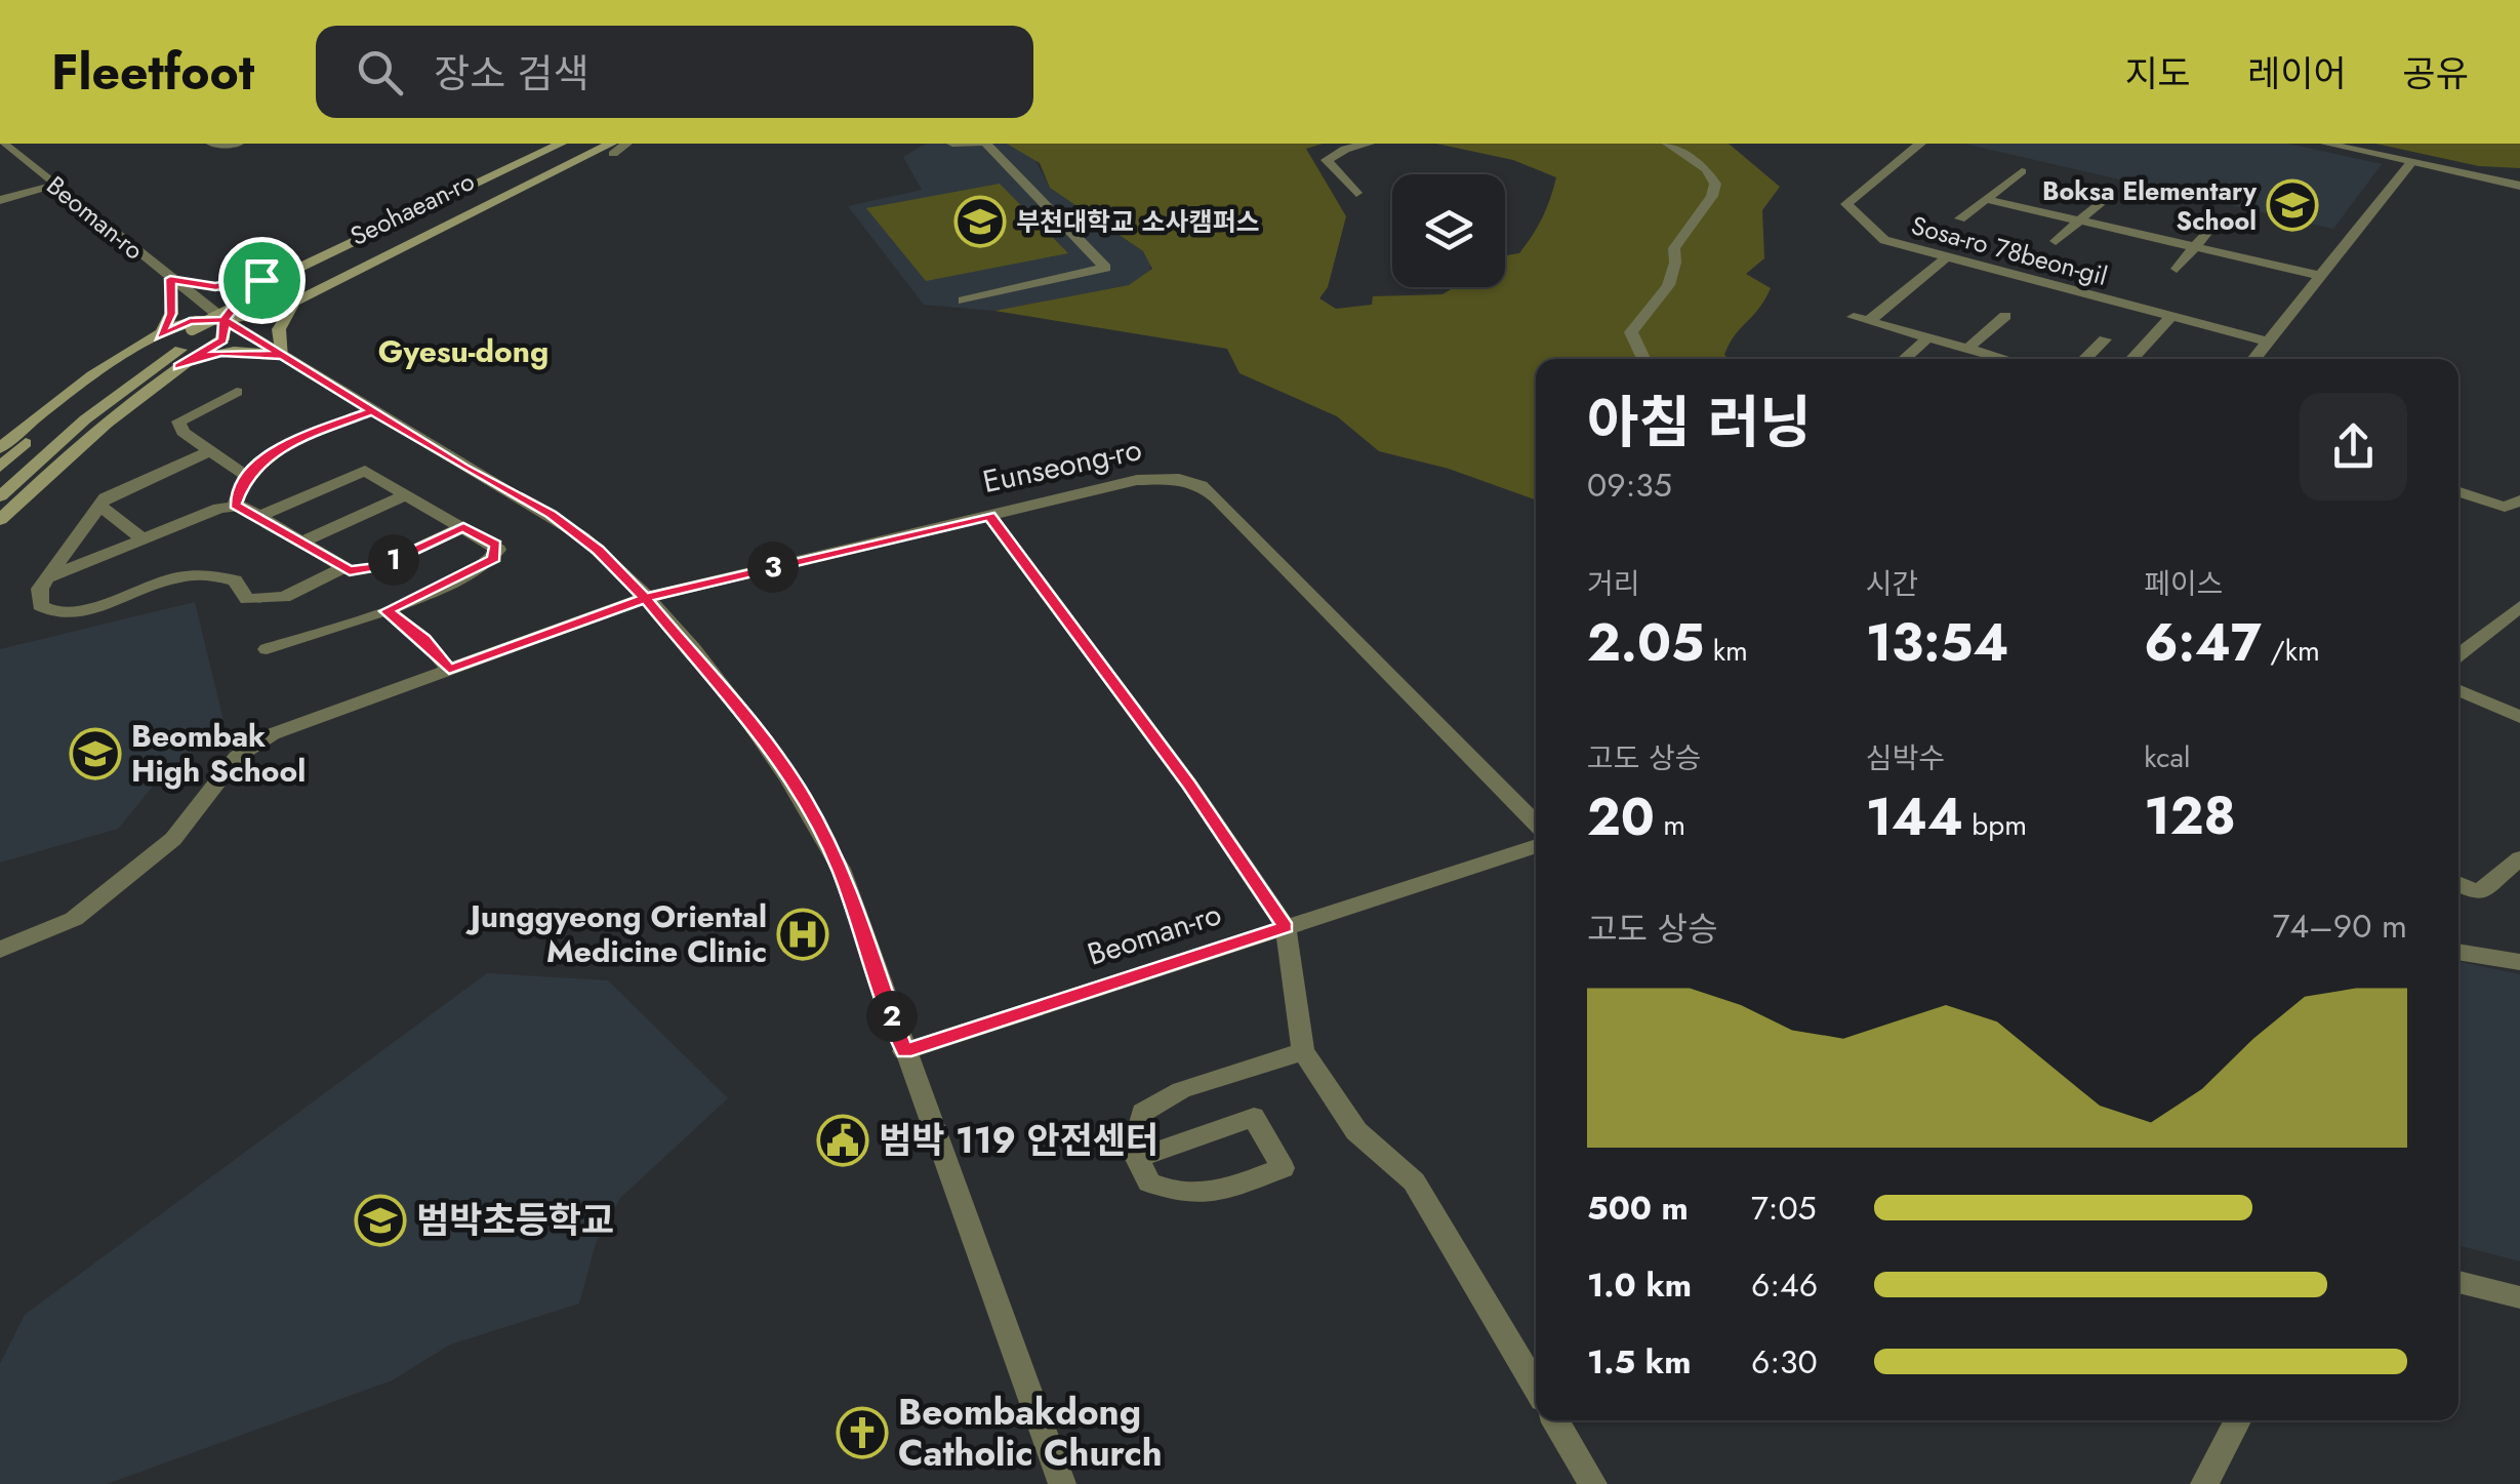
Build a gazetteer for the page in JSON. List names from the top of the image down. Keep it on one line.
{"streets":{"main road":["Seohaean-ro"],"street":["Beoman-ro","Sosa-ro 78beon-gil","Eunseong-ro"]},"crossings":[["Beoman-ro","Eunseong-ro"]],"districts":["Gyesu-dong"],"places":{"school or university":["Boksa Elementary School","부천대학교 소사캠퍼스","Beombak High School","범박초등학교"],"hospital":["Junggyeong Oriental Medicine Clinic"],"public building":["범박 119 안전센터"],"church":["Beombakdong Catholic Church"]},"page":{"header":"Fleetfoot","search":"장소 검색","nav":["지도","레이어","공유"],"heading":["아침 러닝","09:35"],"stats":[["거리","2.05 km"],["시간","13:54"],["페이스","6:47 /km"],["고도 상승","20 m"],["심박수","144 bpm"],["kcal","128"]],"pins":["1","3","2"],"chart":["고도 상승","74–90 m"],"list":[{"name":"500 m","note":"7:05"},{"name":"1.0 km","note":"6:46"},{"name":"1.5 km","note":"6:30"}]}}
